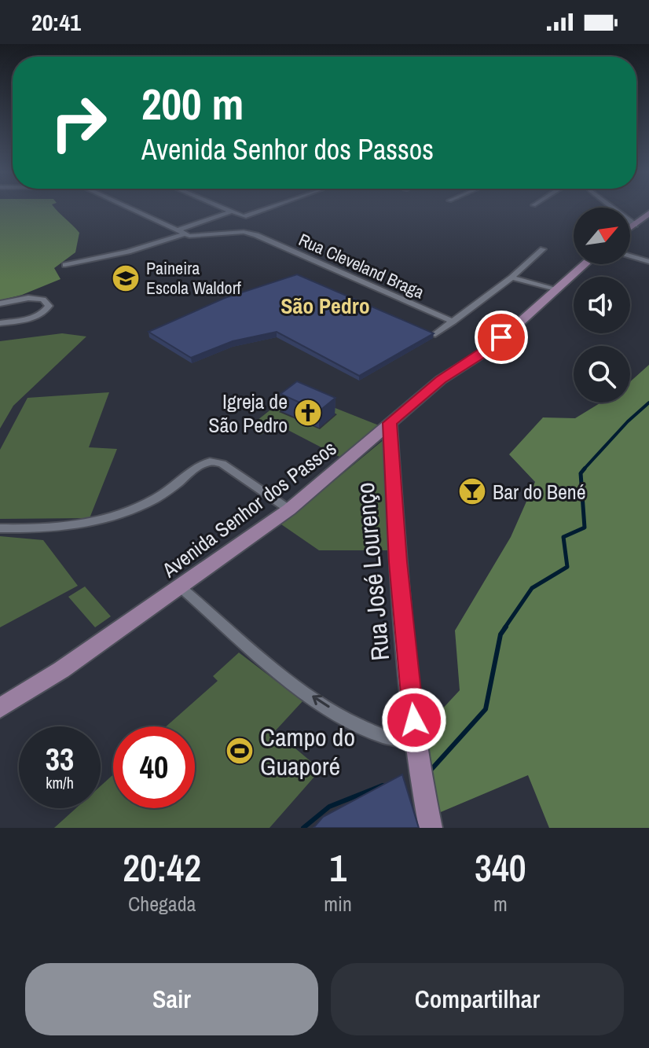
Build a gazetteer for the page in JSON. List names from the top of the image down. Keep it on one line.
{"streets":{"street":["Rua Cleveland Braga","Avenida Senhor dos Passos","Rua José Lourenço"]},"crossings":[["Avenida Senhor dos Passos","Rua José Lourenço"]],"districts":["São Pedro"],"places":{"school or university":["Paineira Escola Waldorf"],"church":["Igreja de São Pedro"],"bar":["Bar do Bené"],"sports":["Campo do Guaporé"]},"north":"top right","page":{"status":"20:41","turn":["200 m","Avenida Senhor dos Passos"],"speed":"33 km/h","limit":"40","eta":["20:42","Chegada","1","min","340","m"],"buttons":["Sair","Compartilhar"]}}
